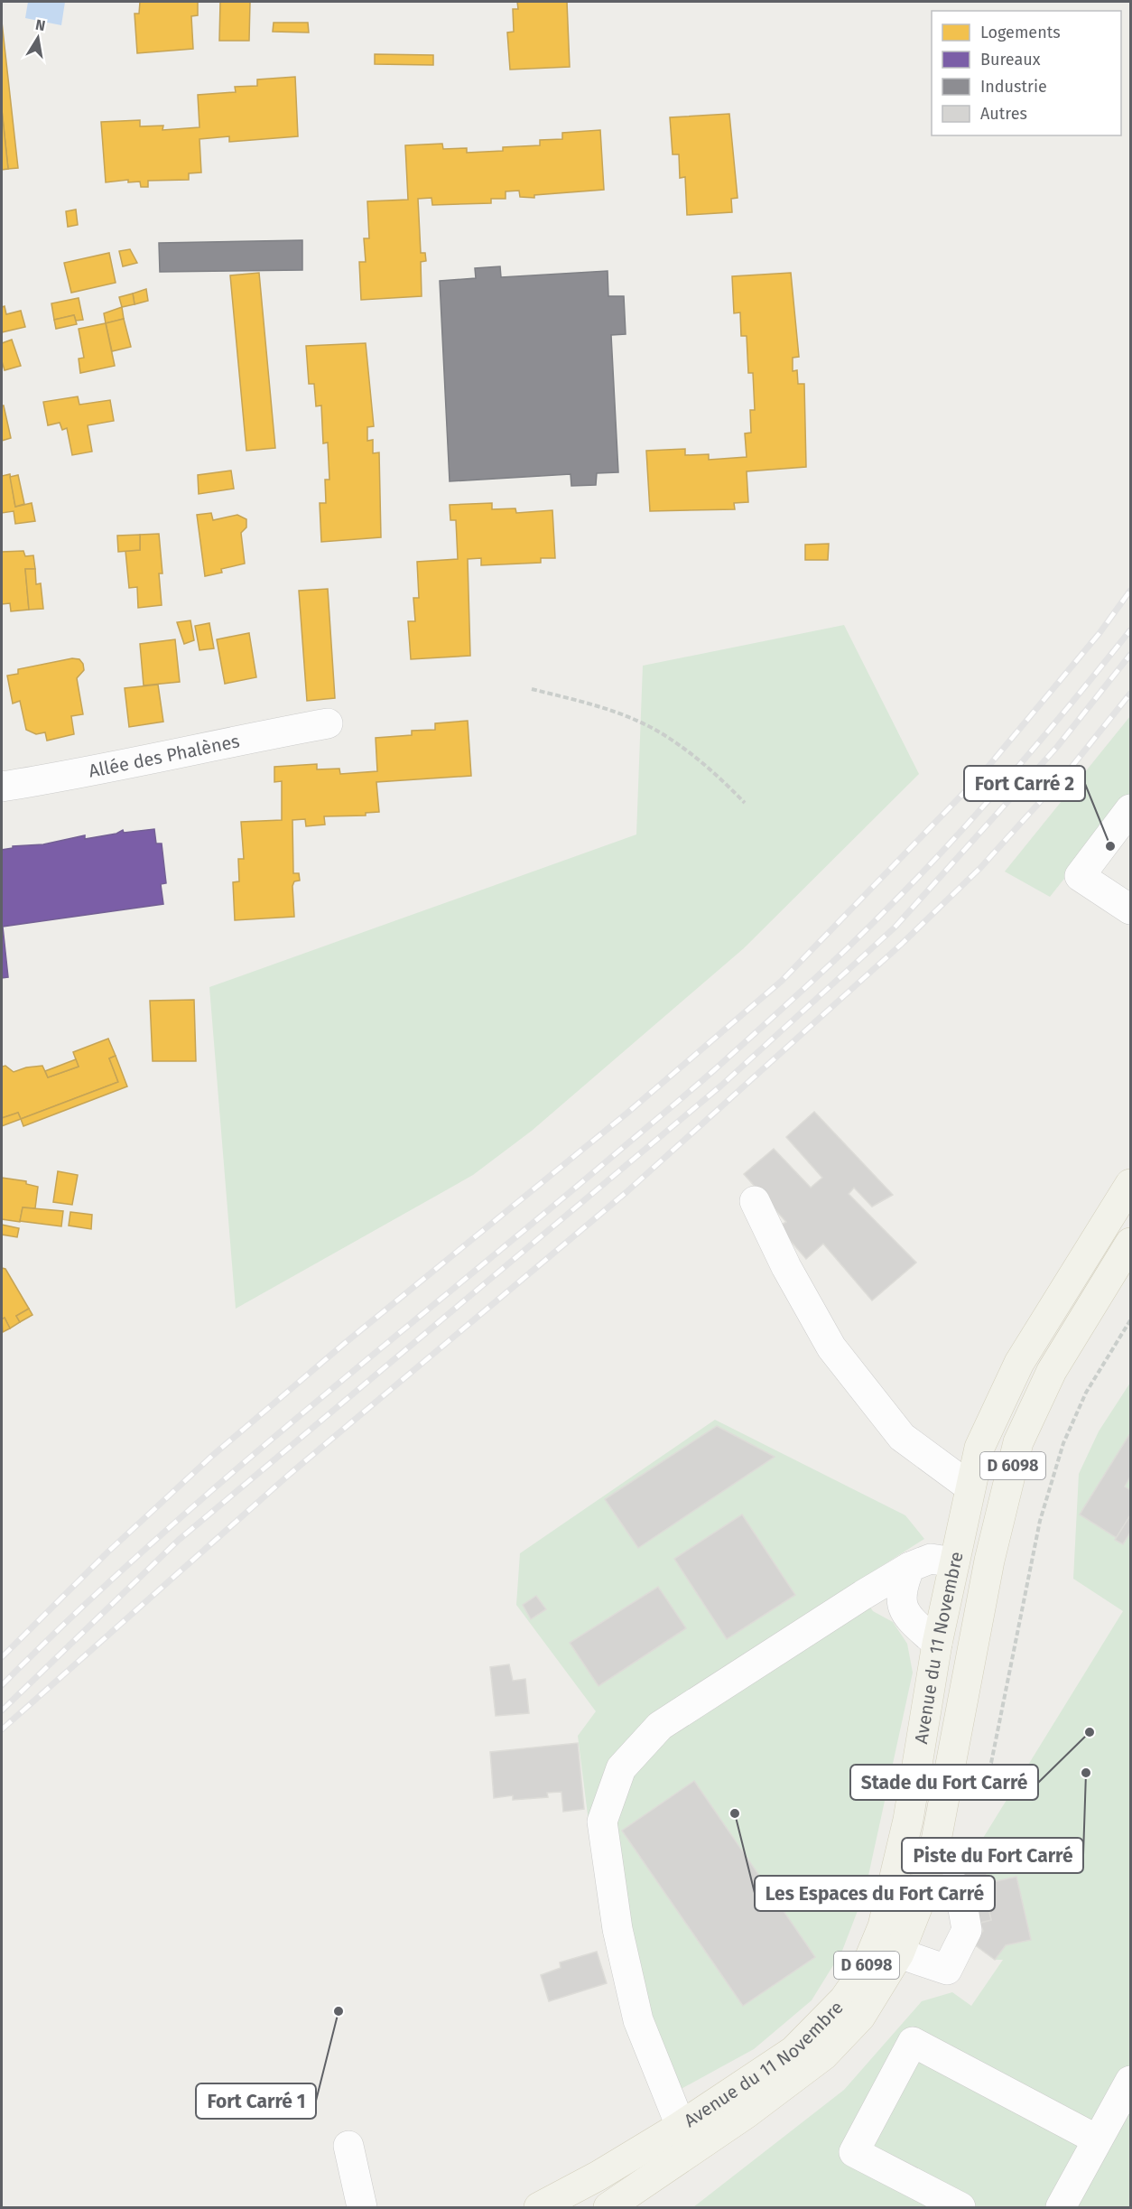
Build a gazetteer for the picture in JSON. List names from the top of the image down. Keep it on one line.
{"streets":{"main road":["D 6098","Avenue du 11 Novembre"],"street":["Allée des Phalènes"]},"places":["Fort Carré 2","Stade du Fort Carré","Piste du Fort Carré","Les Espaces du Fort Carré","Fort Carré 1"],"legend":["Logements","Bureaux","Industrie","Autres"],"north":"top"}
